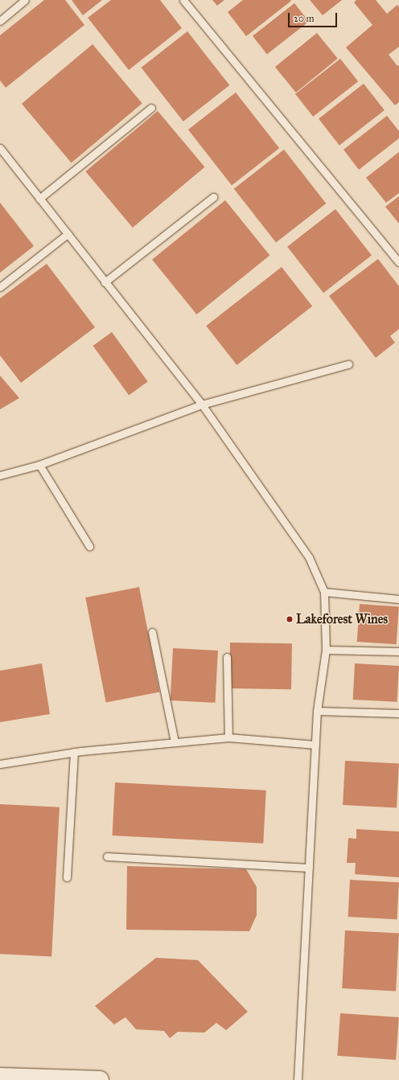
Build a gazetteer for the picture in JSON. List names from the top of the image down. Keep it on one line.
{"places":["Lakeforest Wines"],"scale_bar":"20 m"}
